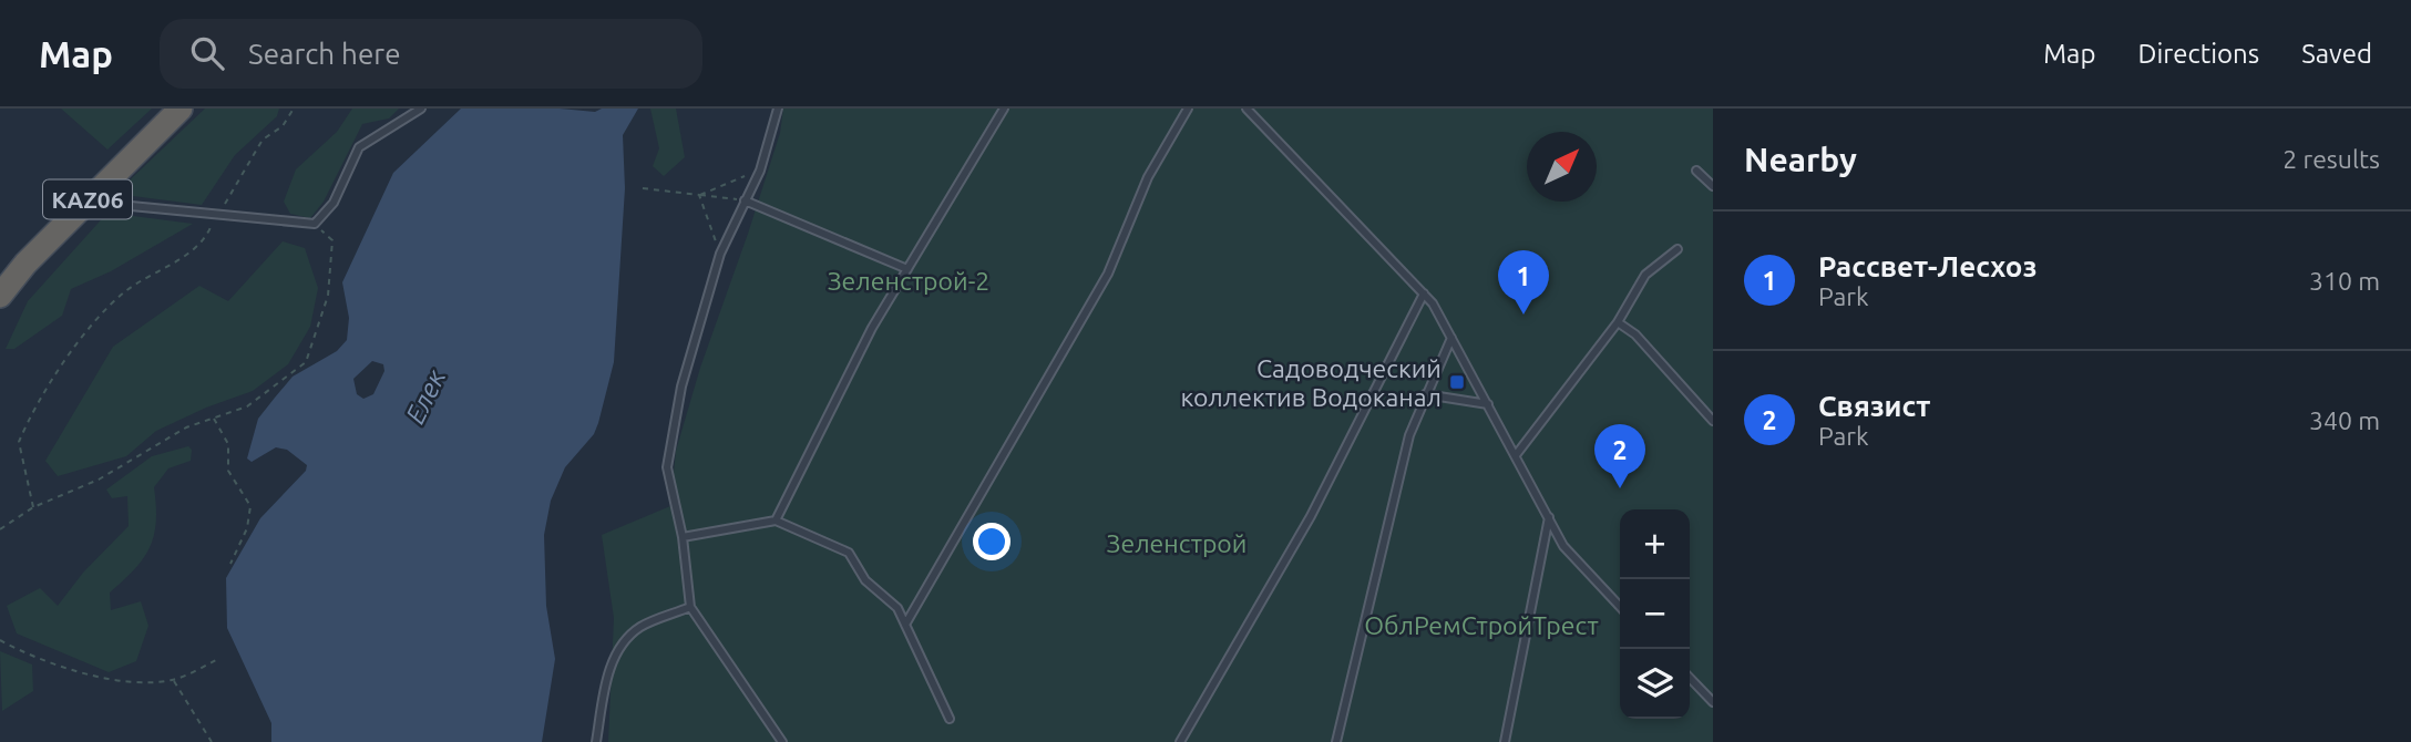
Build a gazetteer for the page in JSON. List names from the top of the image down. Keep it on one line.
{"streets":{"highway":["KАZ06"]},"water":["Елек"],"parks":["Зеленстрой-2","Зеленстрой","ОблРемСтройТрест"],"places":{"transit":["Садоводческий коллектив Водоканал"]},"north":"top right","page":{"header":"Map","search":"Search here","nav":["Map","Directions","Saved"],"heading":["Nearby","2 results"],"list":[{"mark":"1","name":"Рассвет-Лесхоз","note":"Park","value":"310 m"},{"mark":"2","name":"Связист","note":"Park","value":"340 m"}],"pins":["1","2"],"map_buttons":["+","−"]}}
